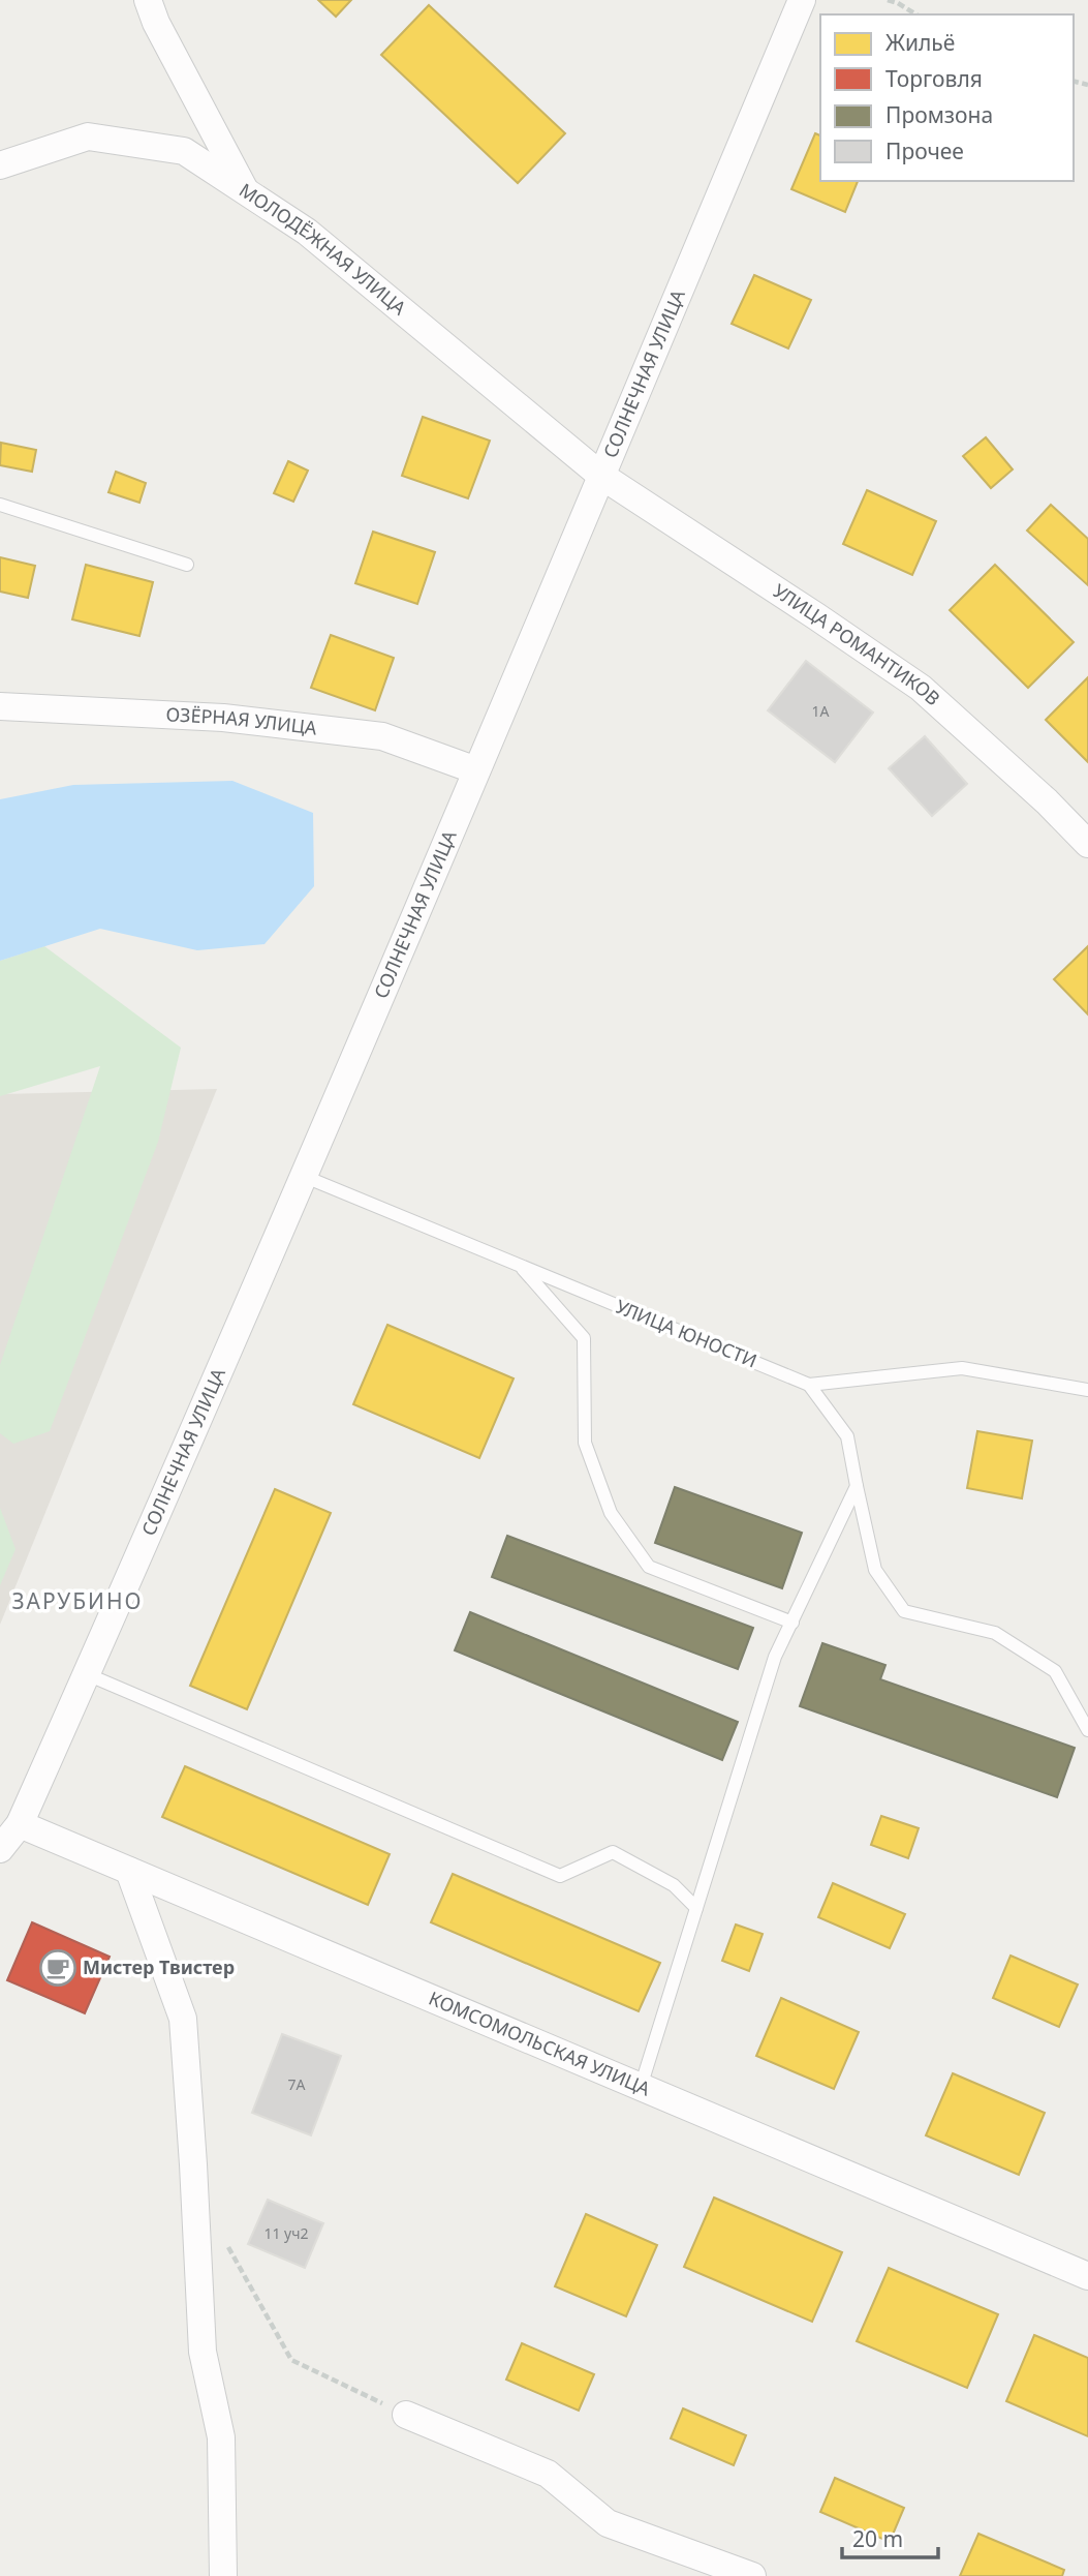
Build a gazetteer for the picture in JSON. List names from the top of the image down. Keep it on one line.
{"streets":{"street":["МОЛОДЁЖНАЯ УЛИЦА","СОЛНЕЧНАЯ УЛИЦА","УЛИЦА РОМАНТИКОВ","ОЗЁРНАЯ УЛИЦА","КОМСОМОЛЬСКАЯ УЛИЦА"],"lane":["УЛИЦА ЮНОСТИ"]},"crossings":[["МОЛОДЁЖНАЯ УЛИЦА","СОЛНЕЧНАЯ УЛИЦА"],["МОЛОДЁЖНАЯ УЛИЦА","УЛИЦА РОМАНТИКОВ"],["СОЛНЕЧНАЯ УЛИЦА","УЛИЦА РОМАНТИКОВ"],["СОЛНЕЧНАЯ УЛИЦА","ОЗЁРНАЯ УЛИЦА"],["СОЛНЕЧНАЯ УЛИЦА","УЛИЦА ЮНОСТИ"],["СОЛНЕЧНАЯ УЛИЦА","КОМСОМОЛЬСКАЯ УЛИЦА"]],"districts":["ЗАРУБИНО"],"places":{"cafe":["Мистер Твистер"]},"house_numbers":["1А","7А","11 уч2"],"legend":["Жильё","Торговля","Промзона","Прочее"],"scale_bar":"20 m"}
